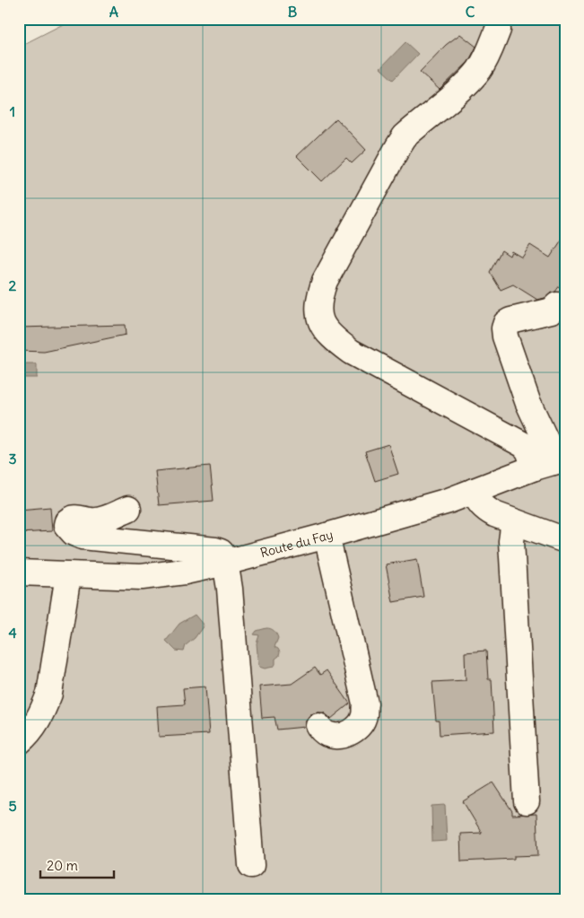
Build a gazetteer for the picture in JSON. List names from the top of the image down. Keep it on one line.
{"streets":{"street":["Route du Fay"]},"scale_bar":"20 m","grid":{"columns":["A","B","C"],"rows":["1","2","3","4","5"]}}
